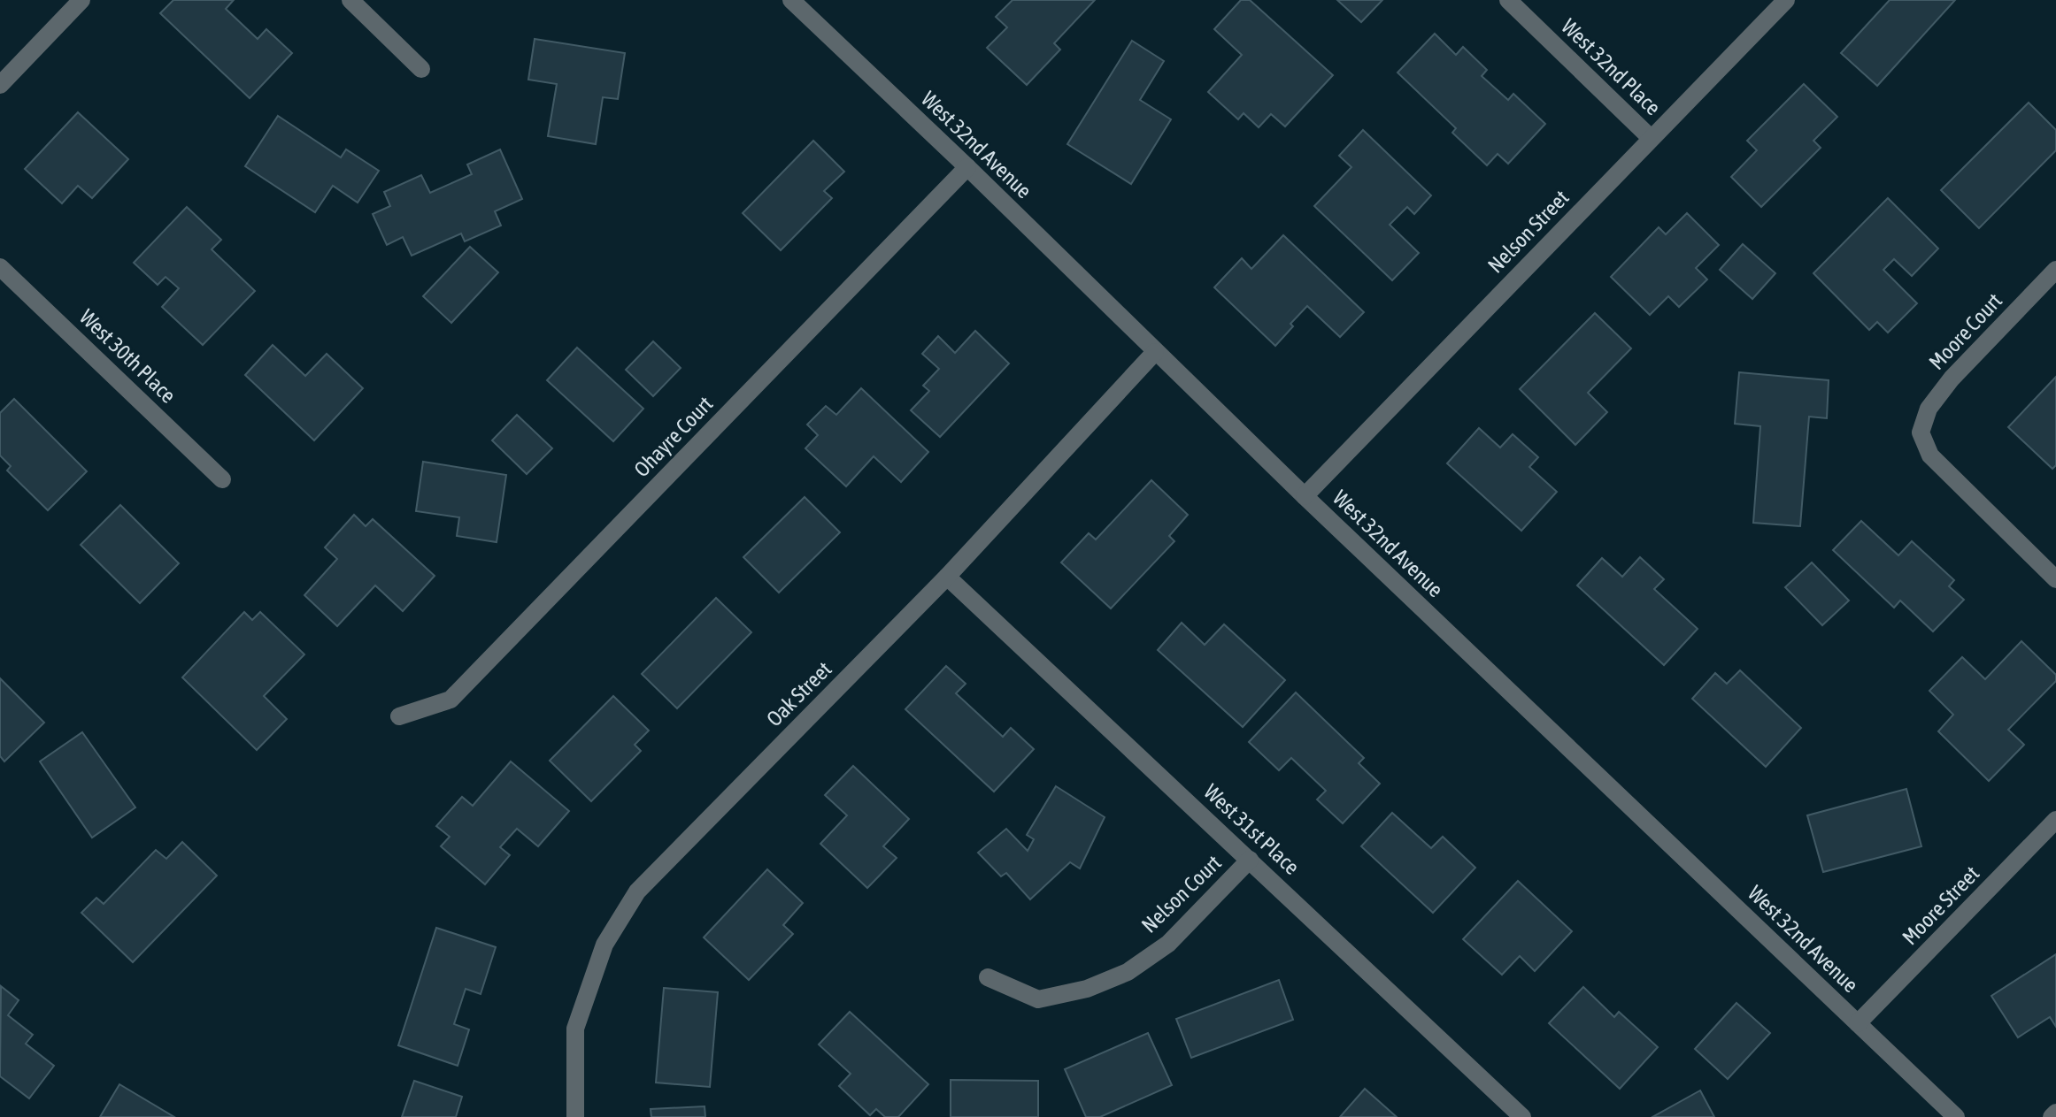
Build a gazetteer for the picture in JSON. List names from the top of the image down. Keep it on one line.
{"streets":{"street":["West 32nd Place","West 32nd Avenue","Nelson Street","Moore Court","West 30th Place","Ohayre Court","Oak Street","West 31st Place","Nelson Court","Moore Street"]},"crossings":[["West 32nd Place","Nelson Street"],["West 32nd Avenue","Nelson Street"],["West 32nd Avenue","Ohayre Court"],["West 32nd Avenue","Oak Street"],["West 32nd Avenue","Moore Street"],["Oak Street","West 31st Place"],["West 31st Place","Nelson Court"]]}
